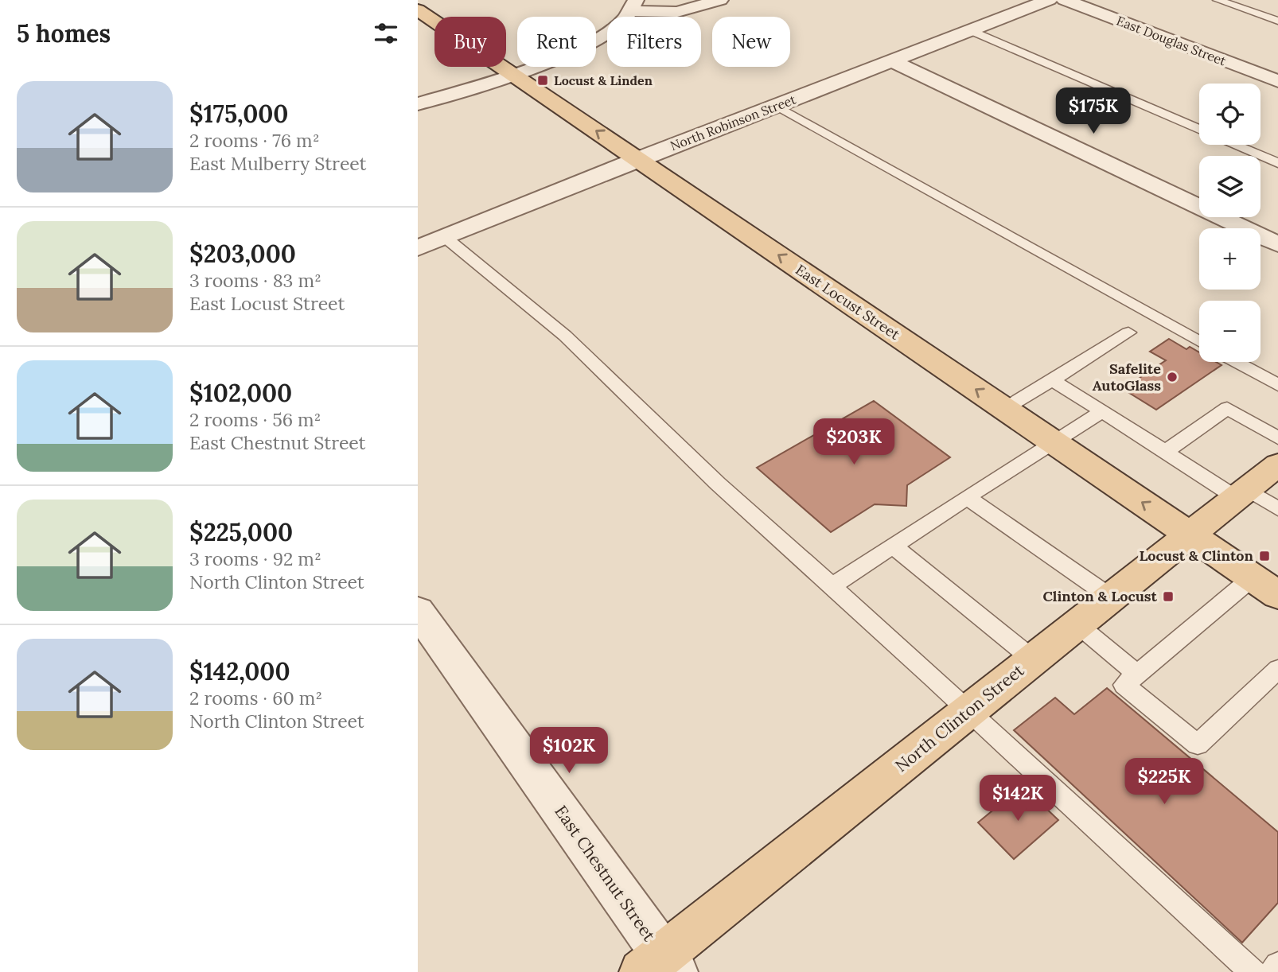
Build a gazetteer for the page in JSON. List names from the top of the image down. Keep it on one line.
{"streets":{"main road":["East Locust Street","North Clinton Street"],"street":["East Douglas Street","North Robinson Street","East Chestnut Street"]},"crossings":[["North Robinson Street","East Locust Street"],["East Locust Street","North Clinton Street"],["North Clinton Street","East Chestnut Street"]],"one_way":["East Locust Street"],"places":{"transit":["Locust & Linden","Locust & Clinton","Clinton & Locust"],"other":["Safelite AutoGlass"]},"page":{"heading":"5 homes","chip":["Buy","Rent","Filters","New"],"list":[{"name":"$175,000","note":"2 rooms · 76 m² · East Mulberry Street"},{"name":"$203,000","note":"3 rooms · 83 m² · East Locust Street"},{"name":"$102,000","note":"2 rooms · 56 m² · East Chestnut Street"},{"name":"$225,000","note":"3 rooms · 92 m² · North Clinton Street"},{"name":"$142,000","note":"2 rooms · 60 m² · North Clinton Street"}],"map_buttons":["+","−"],"price":["$175K","$203K","$102K","$225K","$142K"]}}
